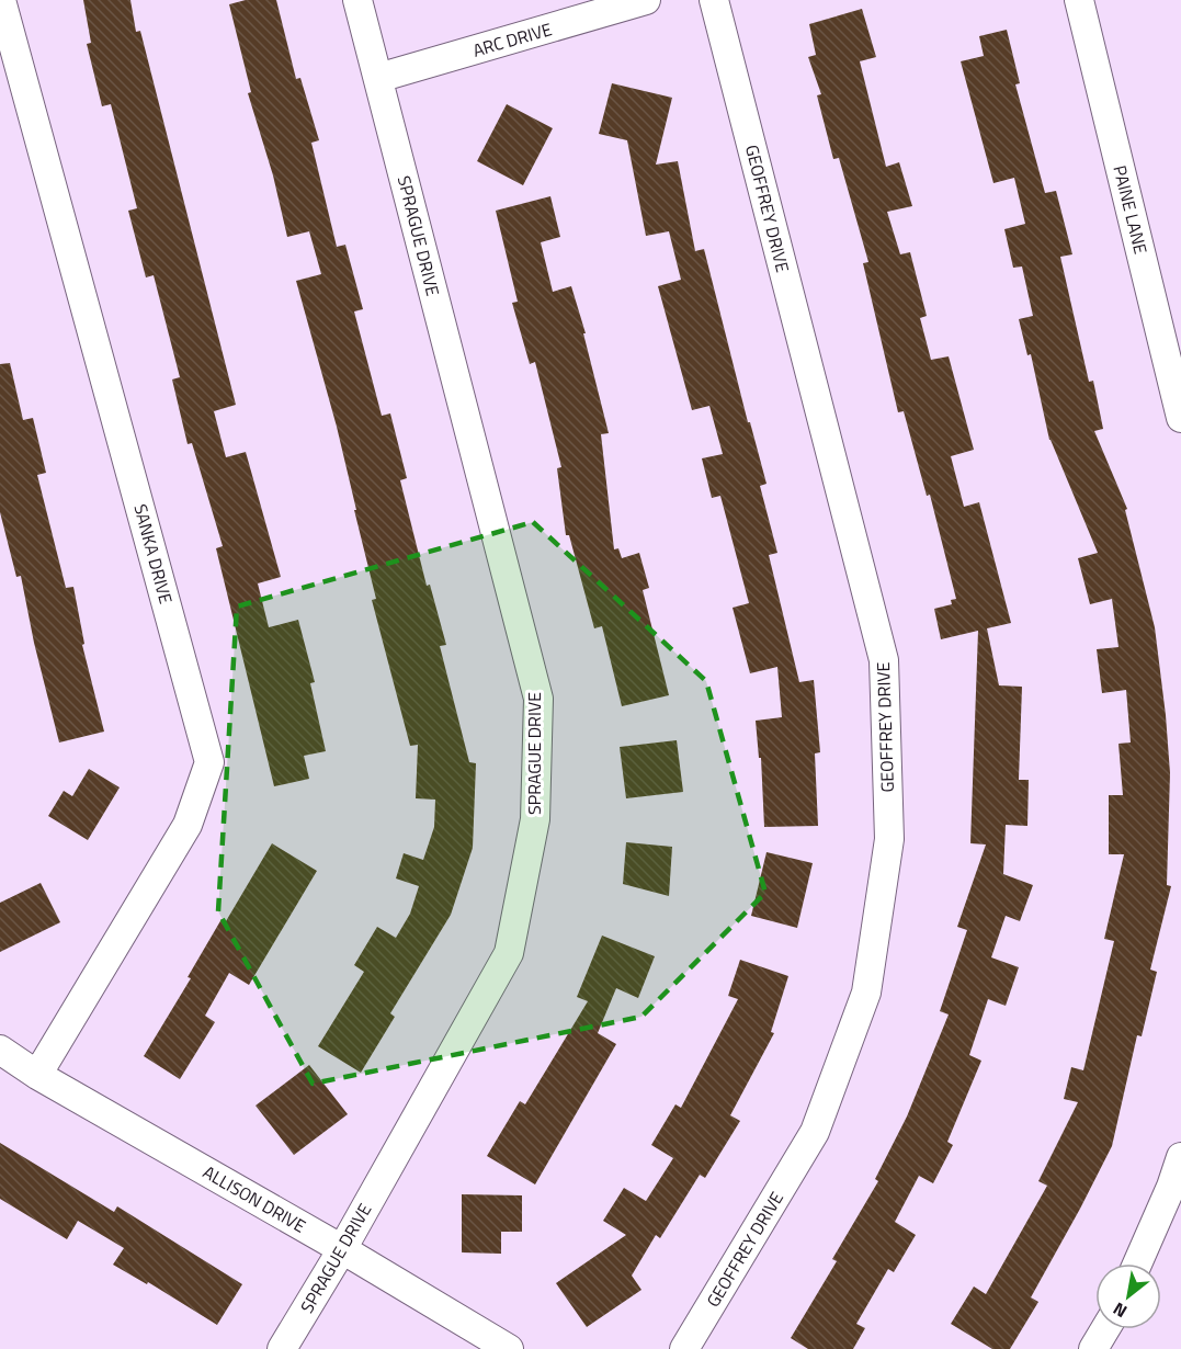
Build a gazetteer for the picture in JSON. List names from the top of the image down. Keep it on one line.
{"streets":{"street":["ARC DRIVE","GEOFFREY DRIVE","PAINE LANE","SPRAGUE DRIVE","SANKA DRIVE","ALLISON DRIVE"]},"crossings":[["ARC DRIVE","SPRAGUE DRIVE"],["SPRAGUE DRIVE","ALLISON DRIVE"],["SANKA DRIVE","ALLISON DRIVE"]],"north":"bottom left"}
